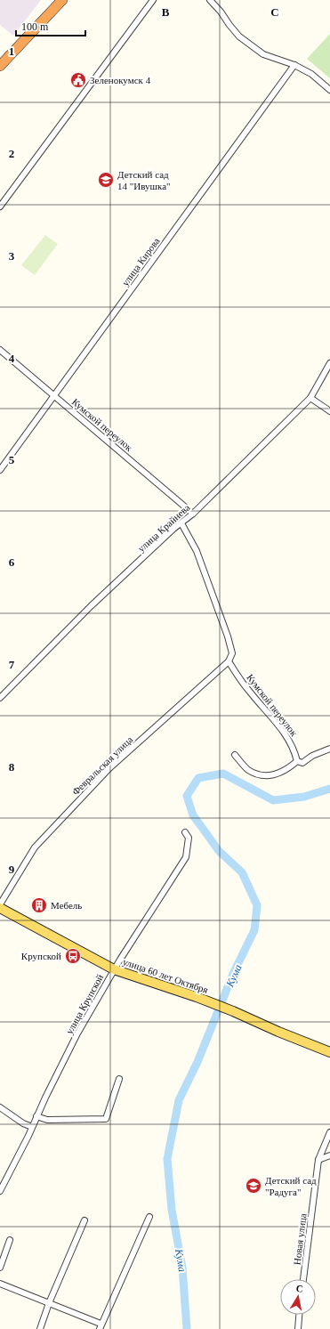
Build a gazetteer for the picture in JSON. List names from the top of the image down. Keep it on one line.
{"streets":{"main road":["улица 60 лет Октября"],"street":["улица Кирова","Кумской переулок","улица Крайнева","Февральская улица","улица Крупской","Новая улица"]},"crossings":[["улица Кирова","Кумской переулок"],["Кумской переулок","улица Крайнева"],["Кумской переулок","Февральская улица"],["улица Крайнева","Февральская улица"],["улица 60 лет Октября","улица Крупской"]],"water":["Кума"],"places":{"public building":["Зеленокумск 4"],"school or university":["Детский сад 14 \"Ивушка\"","Детский сад \"Радуга\""],"building":["Мебель"],"bus stop":["Крупской"]},"scale_bar":"100 m","north":"top","grid":{"columns":["B","C"],"rows":["1","2","3","4","5","6","7","8","9"]}}
